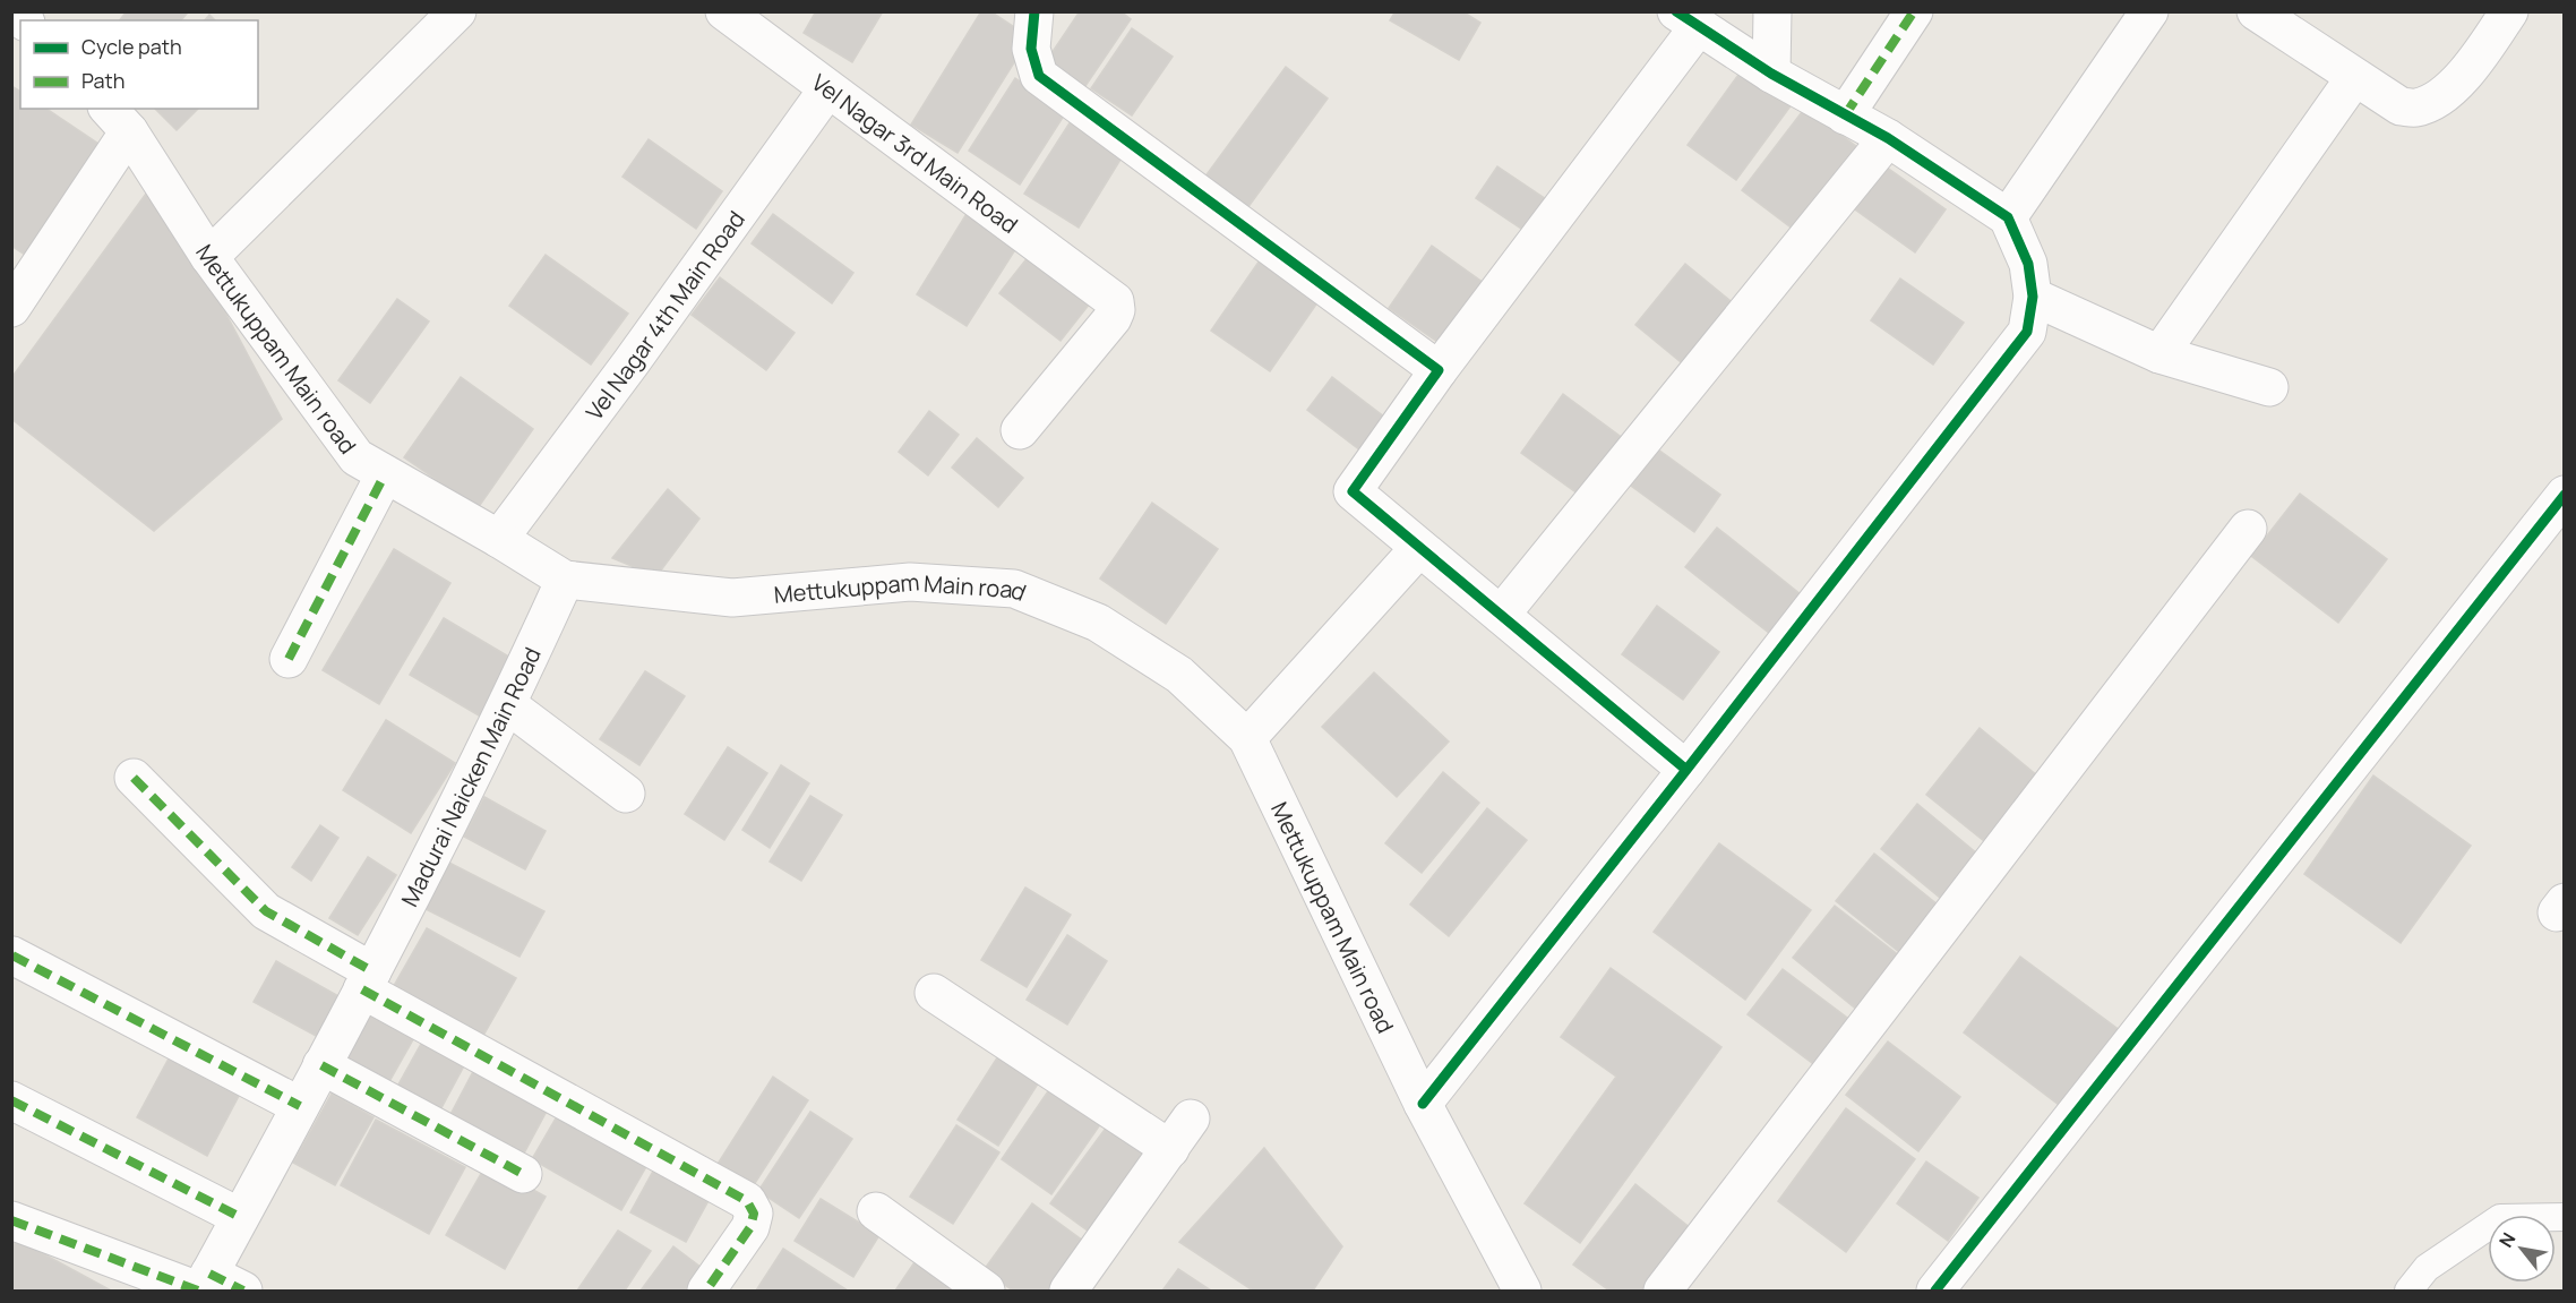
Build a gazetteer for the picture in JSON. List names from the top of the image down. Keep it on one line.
{"streets":{"street":["Vel Nagar 3rd Main Road","Vel Nagar 4th Main Road","Mettukuppam Main road","Madurai Naicken Main Road"]},"crossings":[["Vel Nagar 3rd Main Road","Vel Nagar 4th Main Road"],["Vel Nagar 4th Main Road","Mettukuppam Main road"],["Mettukuppam Main road","Madurai Naicken Main Road"]],"legend":["Cycle path","Path"],"north":"top left"}
